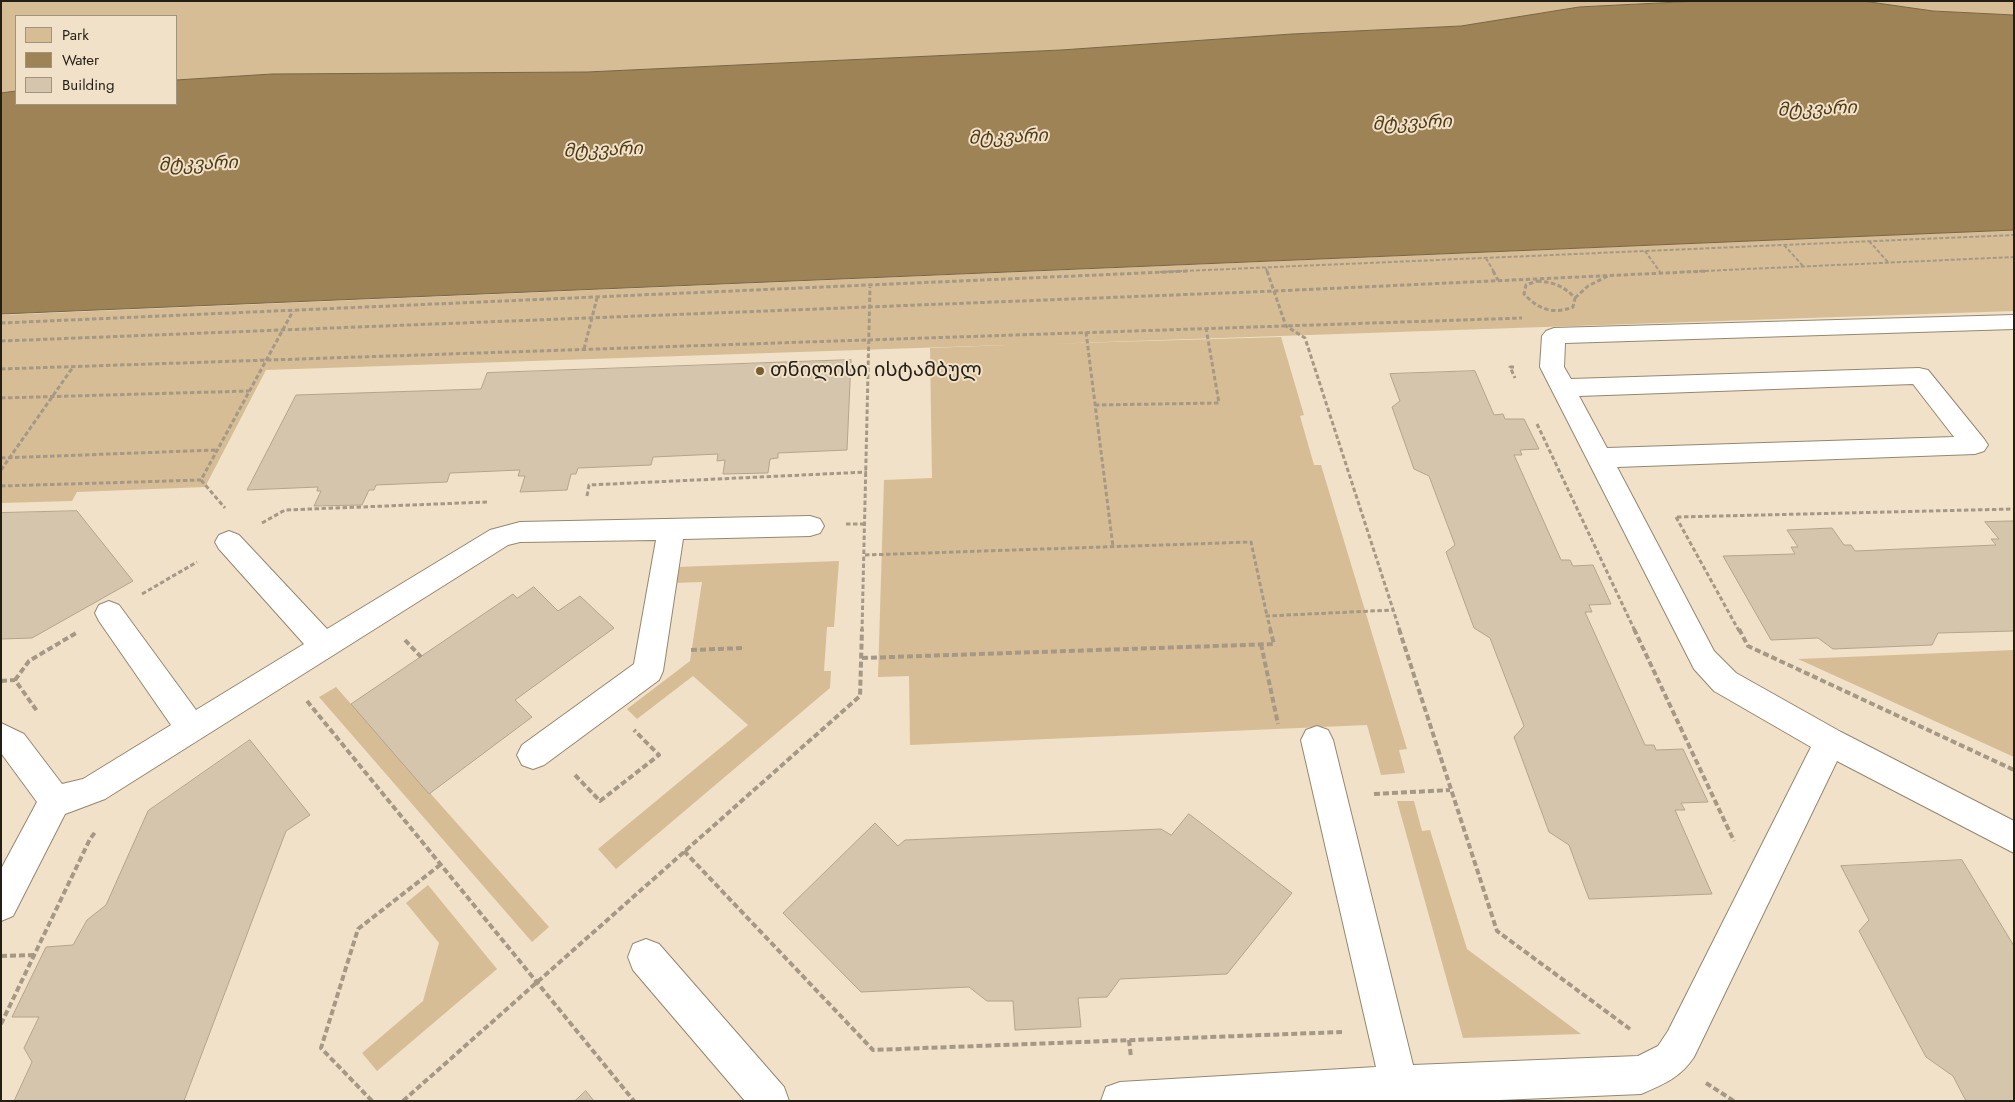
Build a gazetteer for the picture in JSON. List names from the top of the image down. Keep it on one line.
{"water":["მტკვარი"],"places":["თნილისი ისტამბულ"],"legend":["Park","Water","Building"]}
